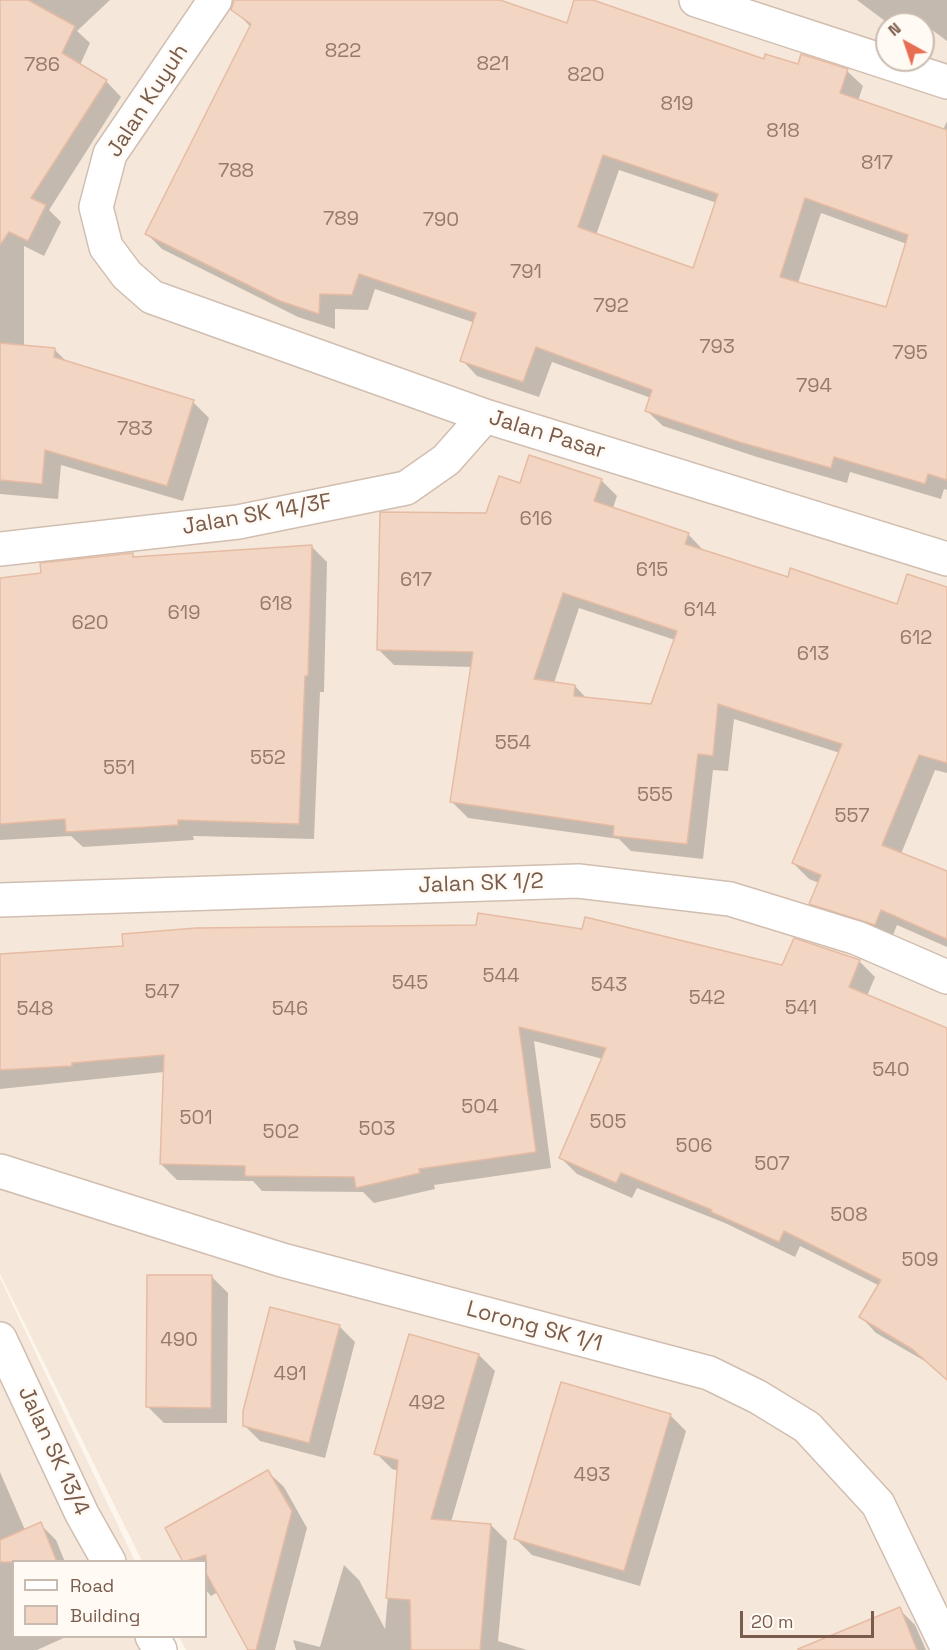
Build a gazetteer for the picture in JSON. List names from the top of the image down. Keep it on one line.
{"streets":{"street":["Jalan Kuyuh","Jalan Pasar","Jalan SK 14/3F","Jalan SK 1/2","Lorong SK 1/1","Jalan SK 13/4"]},"crossings":[["Jalan Kuyuh","Jalan Pasar"],["Jalan Pasar","Jalan SK 14/3F"]],"house_numbers":["822","821","786","820","819","818","817","788","789","790","791","792","793","795","794","783","616","615","617","618","614","619","620","612","613","554","552","551","555","557","544","545","543","547","542","541","548","546","540","504","501","505","503","502","506","507","508","509","490","491","492","493"],"legend":["Road","Building"],"scale_bar":"20 m","north":"top left"}
